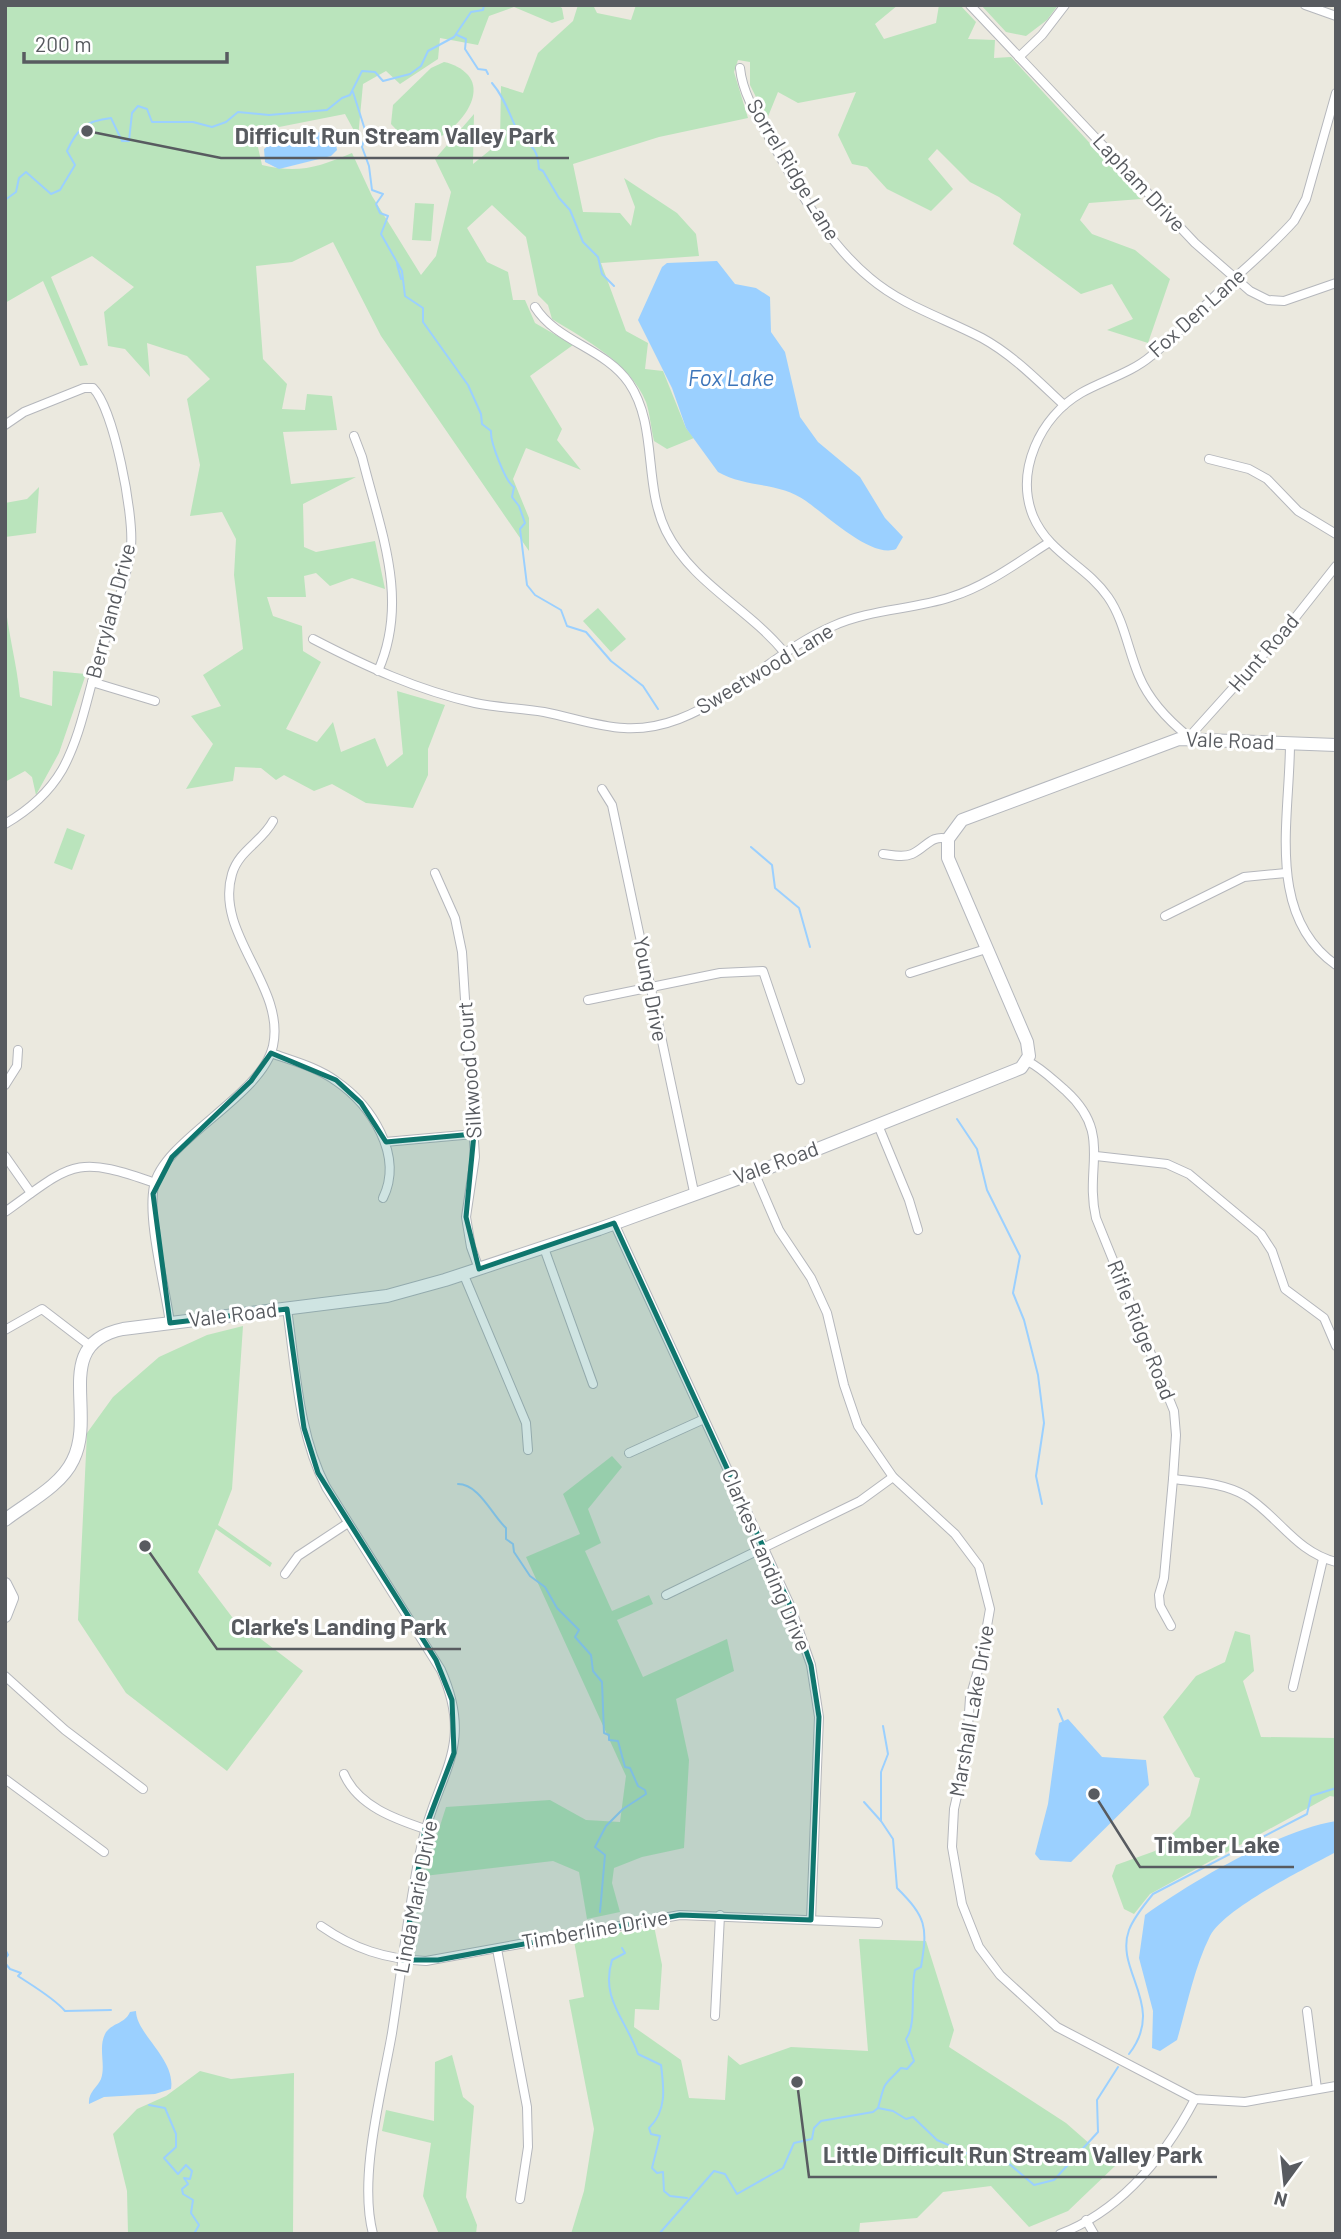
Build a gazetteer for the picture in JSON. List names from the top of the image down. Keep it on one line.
{"streets":{"main road":["Vale Road"],"street":["Sorrel Ridge Lane","Lapham Drive","Fox Den Lane","Berryland Drive","Hunt Road","Sweetwood Lane","Young Drive","Silkwood Court","Rifle Ridge Road","Clarkes Landing Drive","Marshall Lake Drive","Linda Marie Drive","Timberline Drive"]},"crossings":[["Sorrel Ridge Lane","Fox Den Lane"],["Lapham Drive","Fox Den Lane"],["Fox Den Lane","Hunt Road"],["Fox Den Lane","Sweetwood Lane"],["Fox Den Lane","Vale Road"],["Hunt Road","Vale Road"],["Vale Road","Young Drive"],["Vale Road","Silkwood Court"],["Vale Road","Rifle Ridge Road"],["Vale Road","Clarkes Landing Drive"],["Vale Road","Marshall Lake Drive"],["Vale Road","Linda Marie Drive"],["Clarkes Landing Drive","Timberline Drive"],["Linda Marie Drive","Timberline Drive"]],"water":["Fox Lake"],"places":["Difficult Run Stream Valley Park","Clarke's Landing Park","Timber Lake","Little Difficult Run Stream Valley Park"],"scale_bar":"200 m","north":"bottom"}
